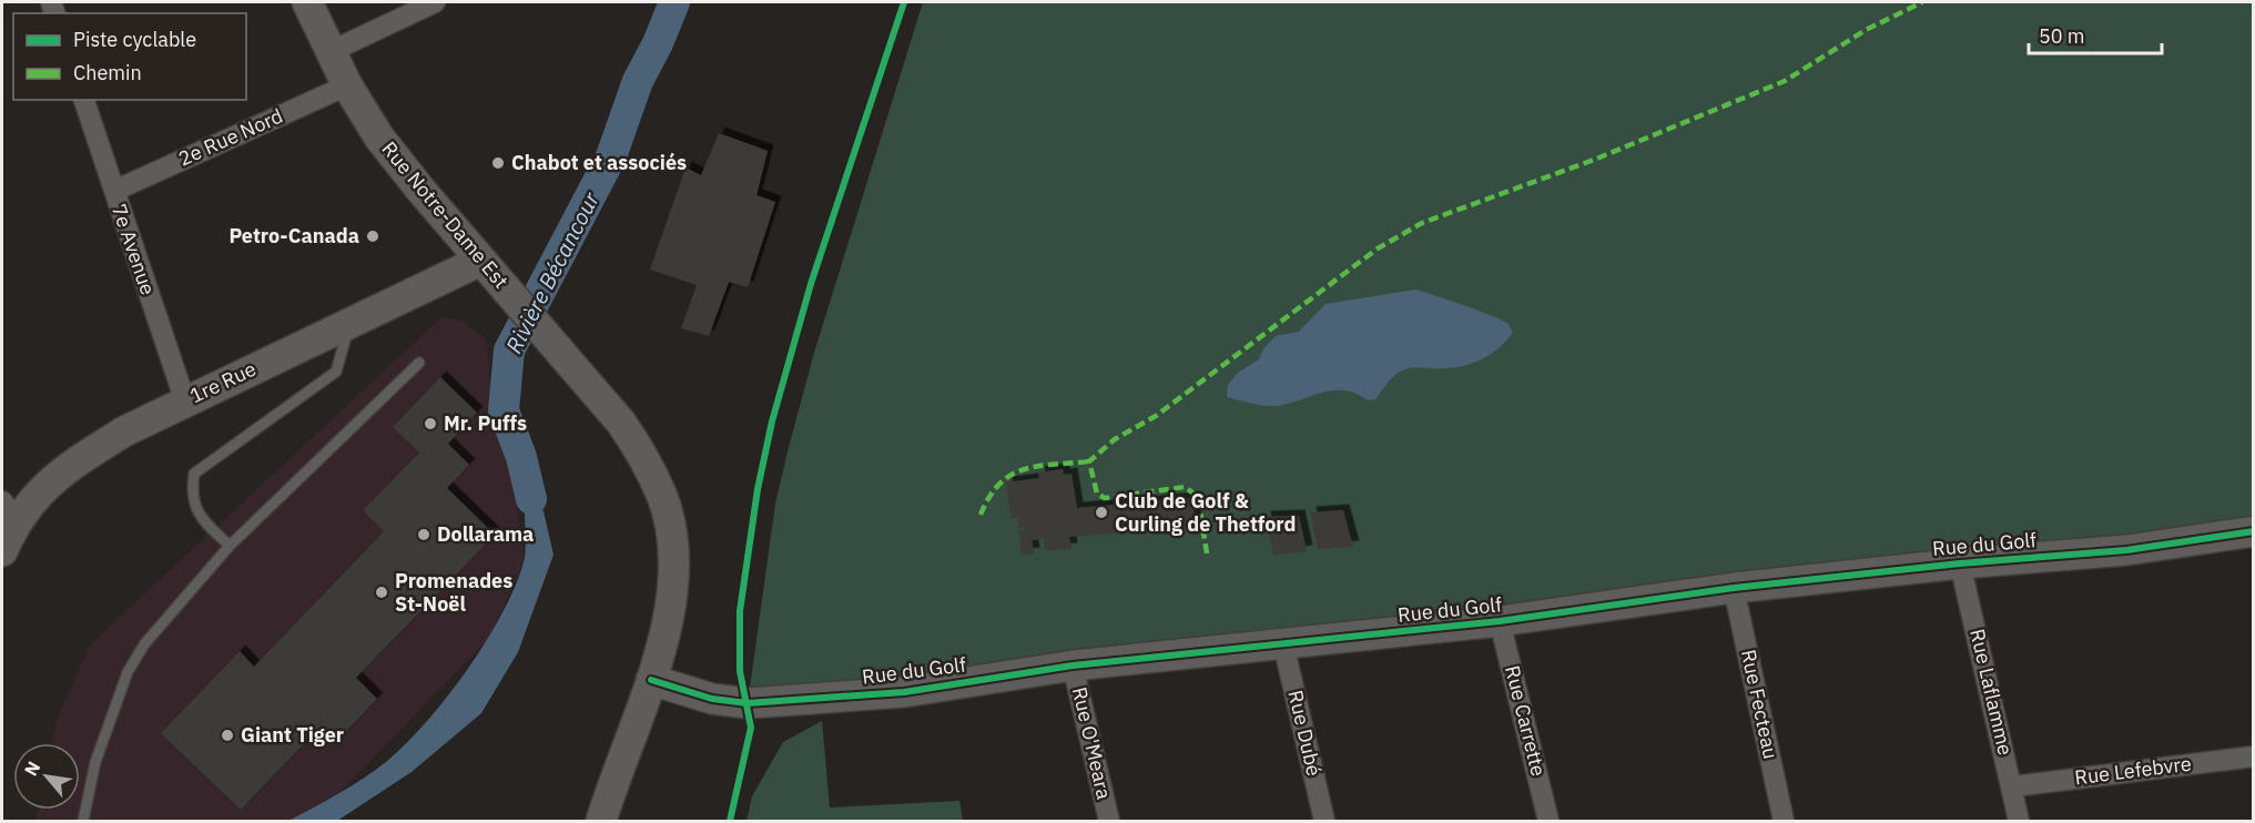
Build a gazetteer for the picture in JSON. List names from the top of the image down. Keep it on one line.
{"streets":{"street":["2e Rue Nord","Rue Notre-Dame Est","7e Avenue","1re Rue","Rue du Golf","Rue Laflamme","Rue Fecteau","Rue Carrette","Rue Dubé","Rue O'Meara","Rue Lefebvre"]},"crossings":[["2e Rue Nord","Rue Notre-Dame Est"],["2e Rue Nord","7e Avenue"],["Rue Notre-Dame Est","1re Rue"],["Rue Notre-Dame Est","Rue du Golf"],["7e Avenue","1re Rue"],["Rue du Golf","Rue Laflamme"],["Rue du Golf","Rue Fecteau"],["Rue du Golf","Rue Carrette"],["Rue du Golf","Rue Dubé"],["Rue du Golf","Rue O'Meara"],["Rue Laflamme","Rue Lefebvre"]],"water":["Rivière Bécancour"],"places":["Chabot et associés","Petro-Canada","Mr. Puffs","Club de Golf & Curling de Thetford","Dollarama","Promenades St-Noël","Giant Tiger"],"legend":["Piste cyclable","Chemin"],"scale_bar":"50 m","north":"top left"}
